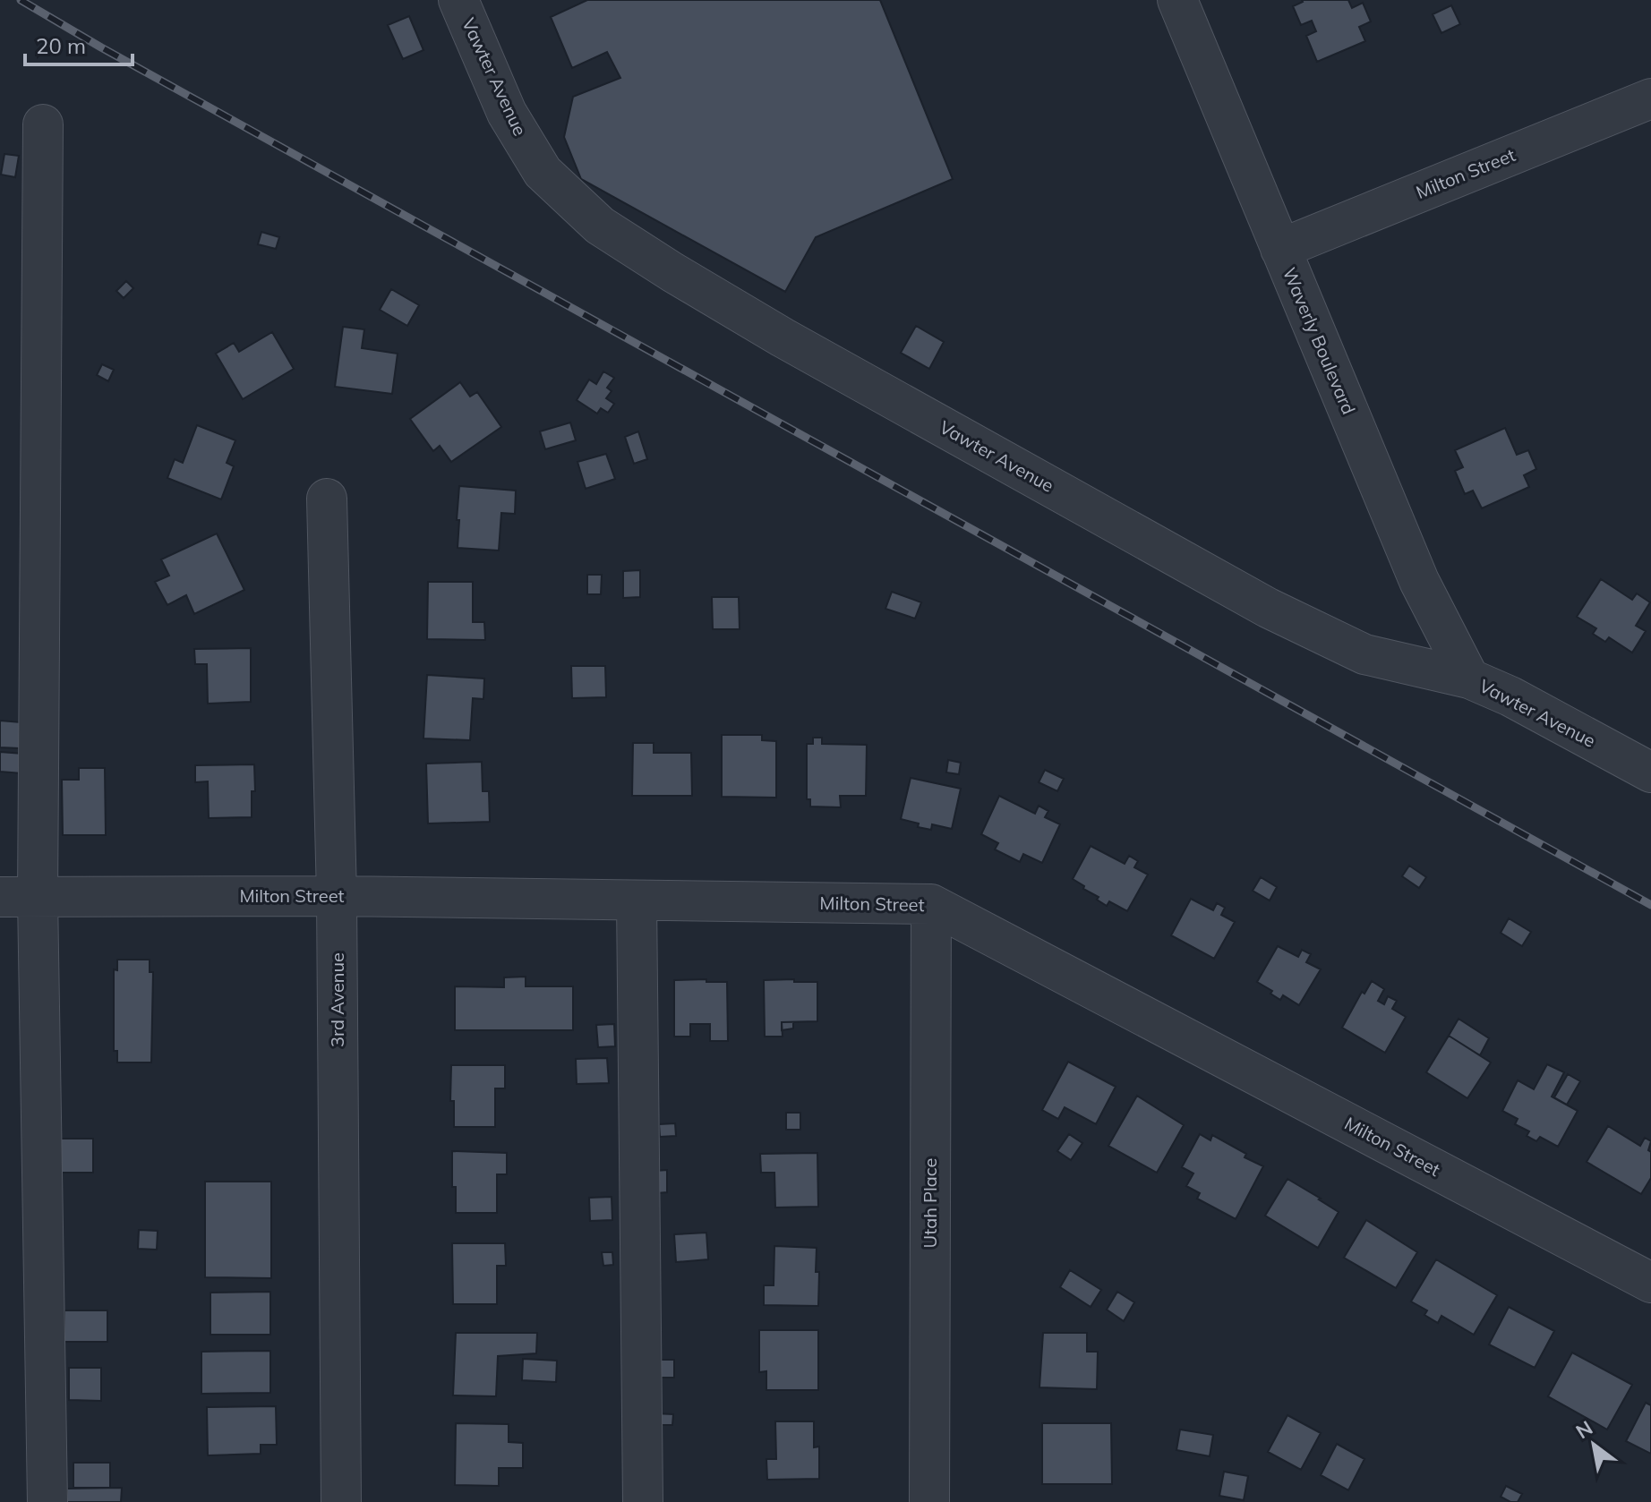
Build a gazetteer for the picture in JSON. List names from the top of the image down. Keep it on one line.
{"streets":{"street":["Vawter Avenue","Milton Street","Waverly Boulevard","3rd Avenue","Utah Place"]},"crossings":[["Vawter Avenue","Waverly Boulevard"],["Milton Street","Waverly Boulevard"],["Milton Street","3rd Avenue"],["Milton Street","Utah Place"]],"scale_bar":"20 m","north":"top left"}
